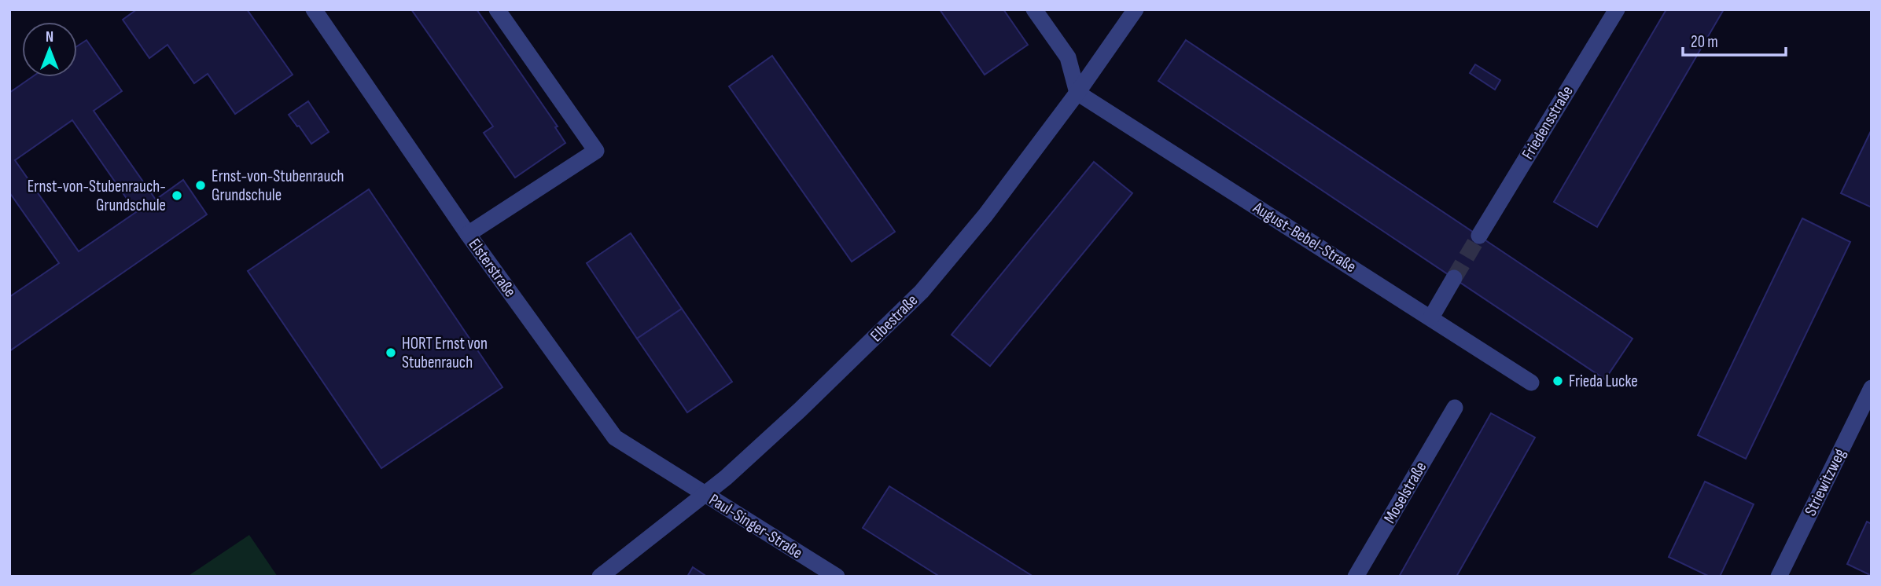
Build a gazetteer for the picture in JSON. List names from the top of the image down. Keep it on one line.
{"streets":{"street":["Friedensstraße","August-Bebel-Straße","Elsterstraße","Elbestraße","Striewitzweg","Moselstraße","Paul-Singer-Straße"]},"crossings":[["August-Bebel-Straße","Elbestraße"],["Elsterstraße","Elbestraße"],["Elsterstraße","Paul-Singer-Straße"],["Elbestraße","Paul-Singer-Straße"]],"places":["Ernst-von-Stubenrauch Grundschule","Ernst-von-Stubenrauch- Grundschule","HORT Ernst von Stubenrauch","Frieda Lucke"],"scale_bar":"20 m","north":"top"}
